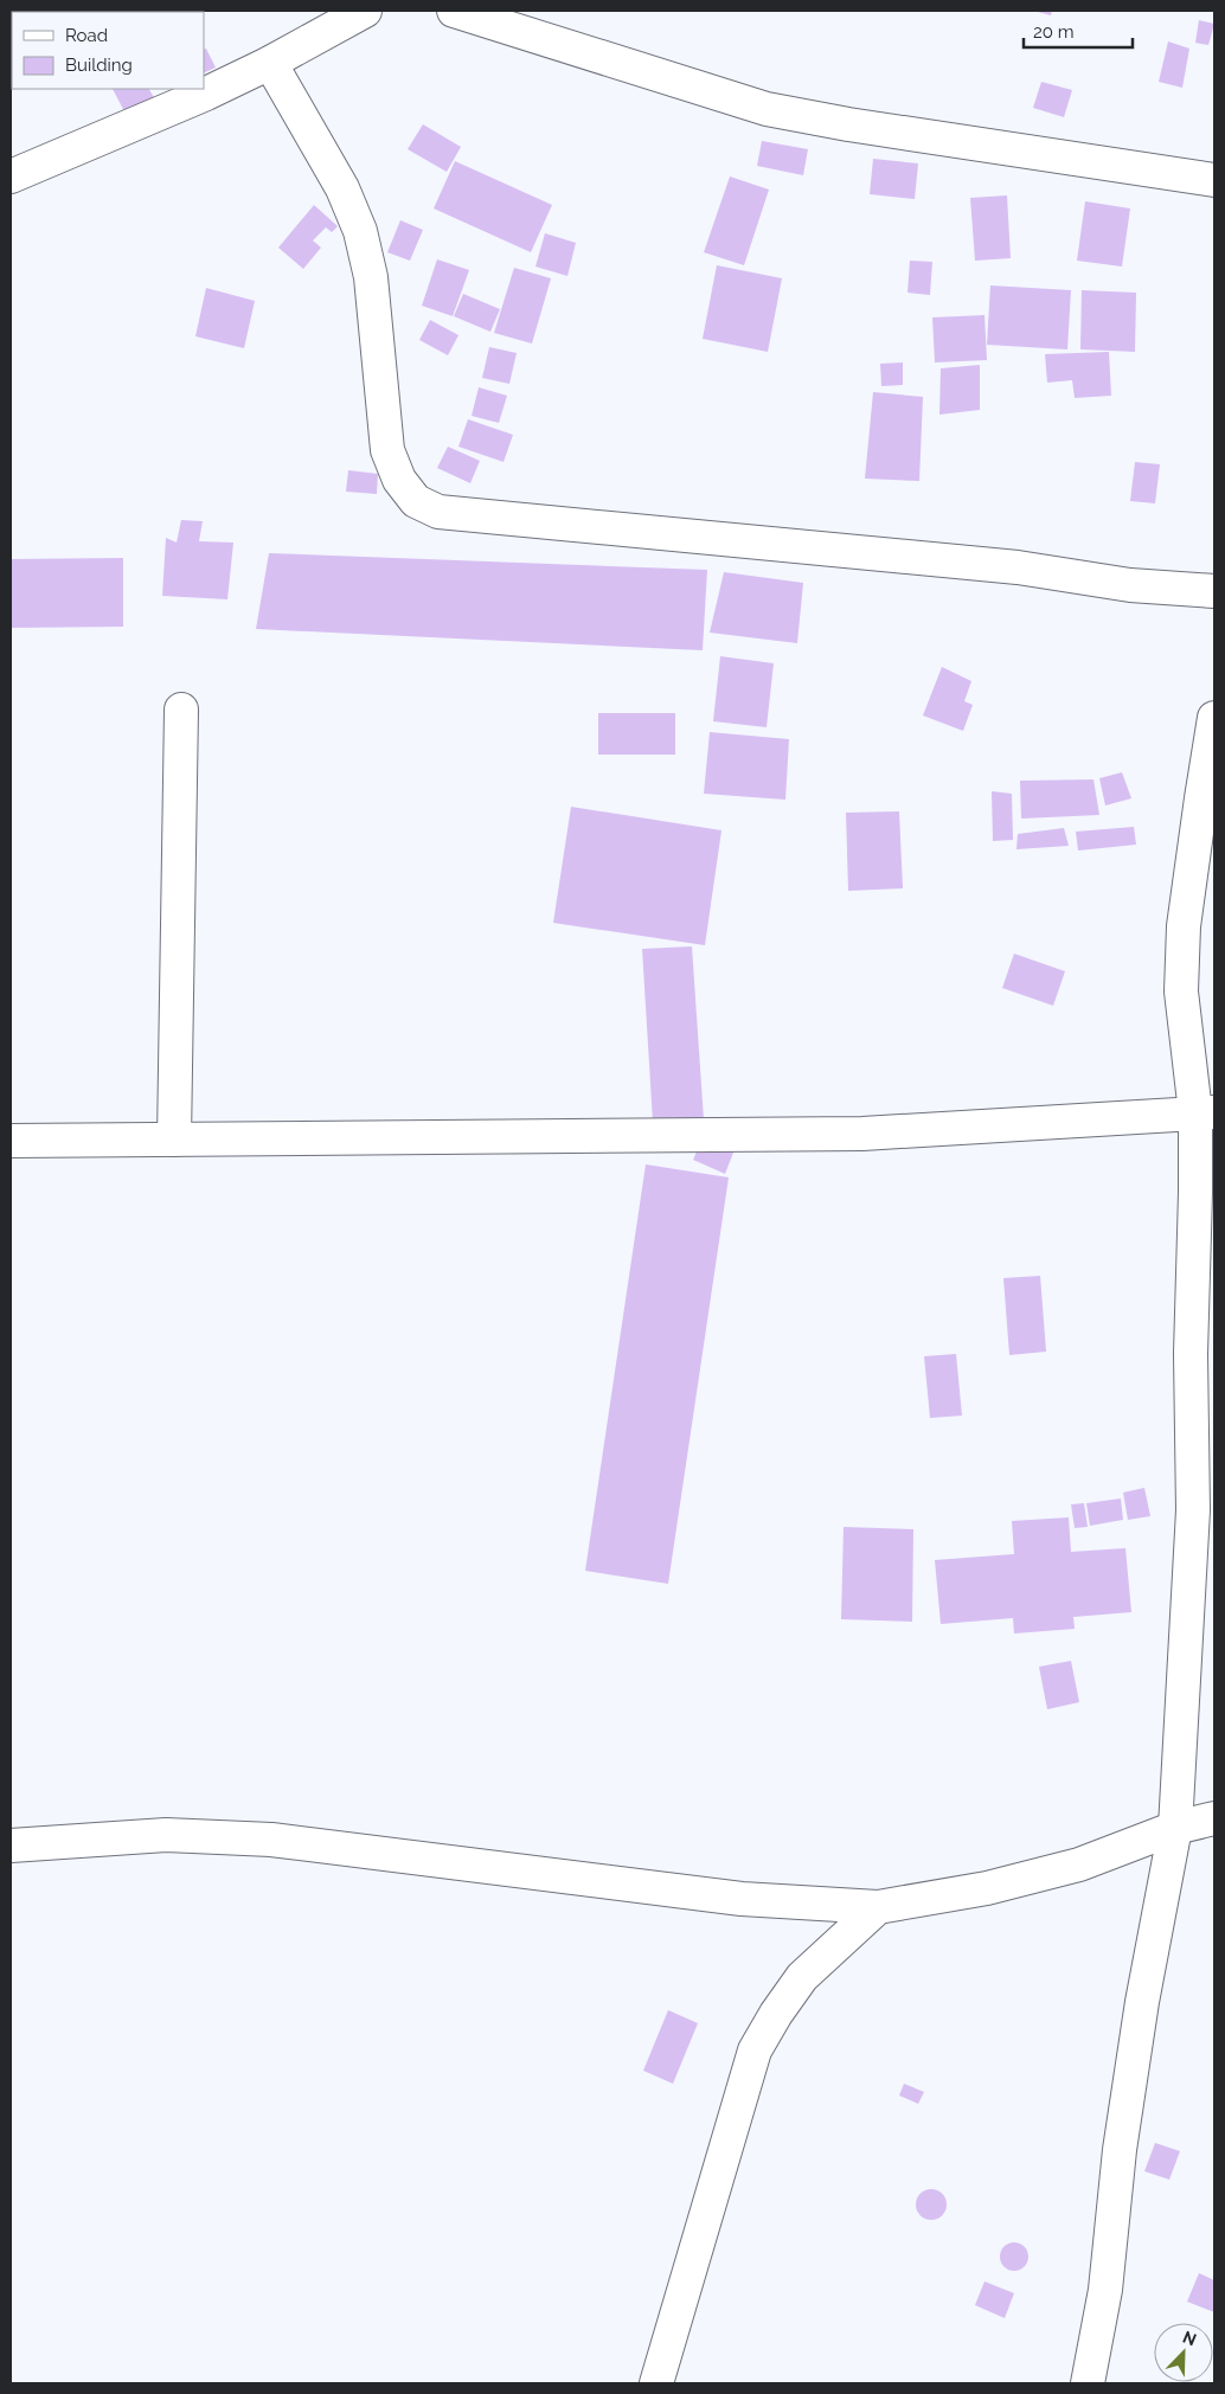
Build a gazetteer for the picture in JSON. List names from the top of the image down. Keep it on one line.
{"legend":["Road","Building"],"scale_bar":"20 m","north":"top right"}
